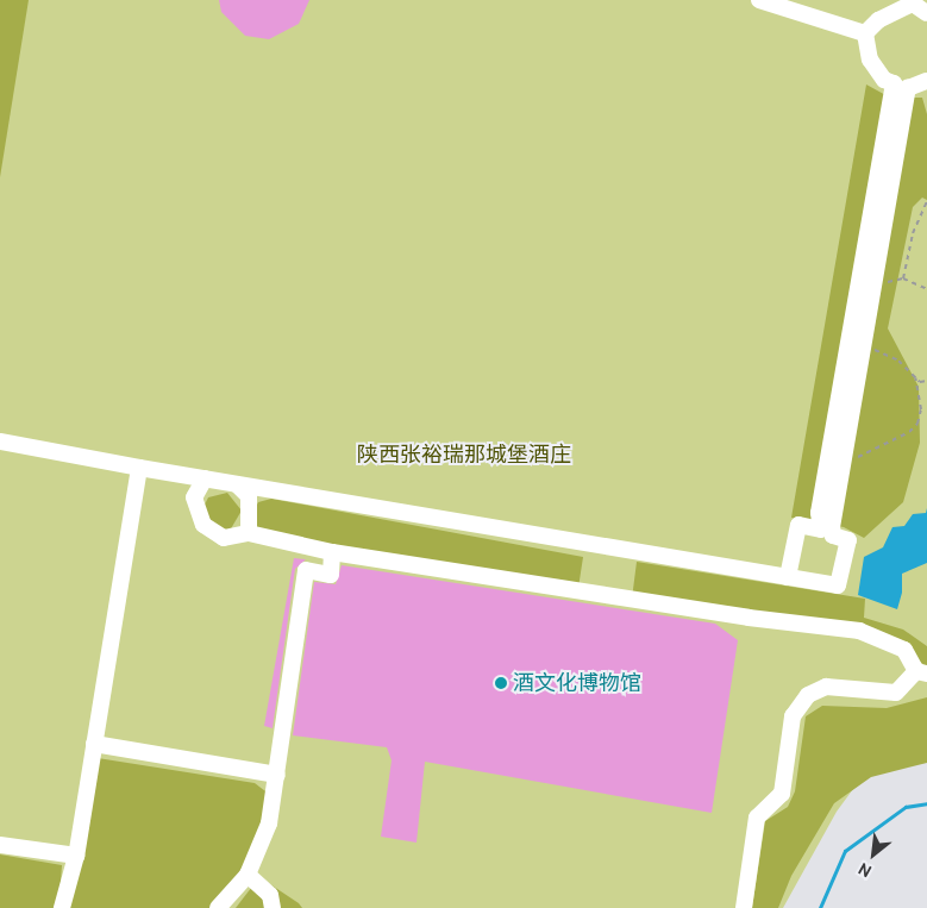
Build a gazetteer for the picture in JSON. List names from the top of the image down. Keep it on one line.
{"parks":["陕西张裕瑞那城堡酒庄"],"places":["酒文化博物馆"],"north":"bottom left"}
